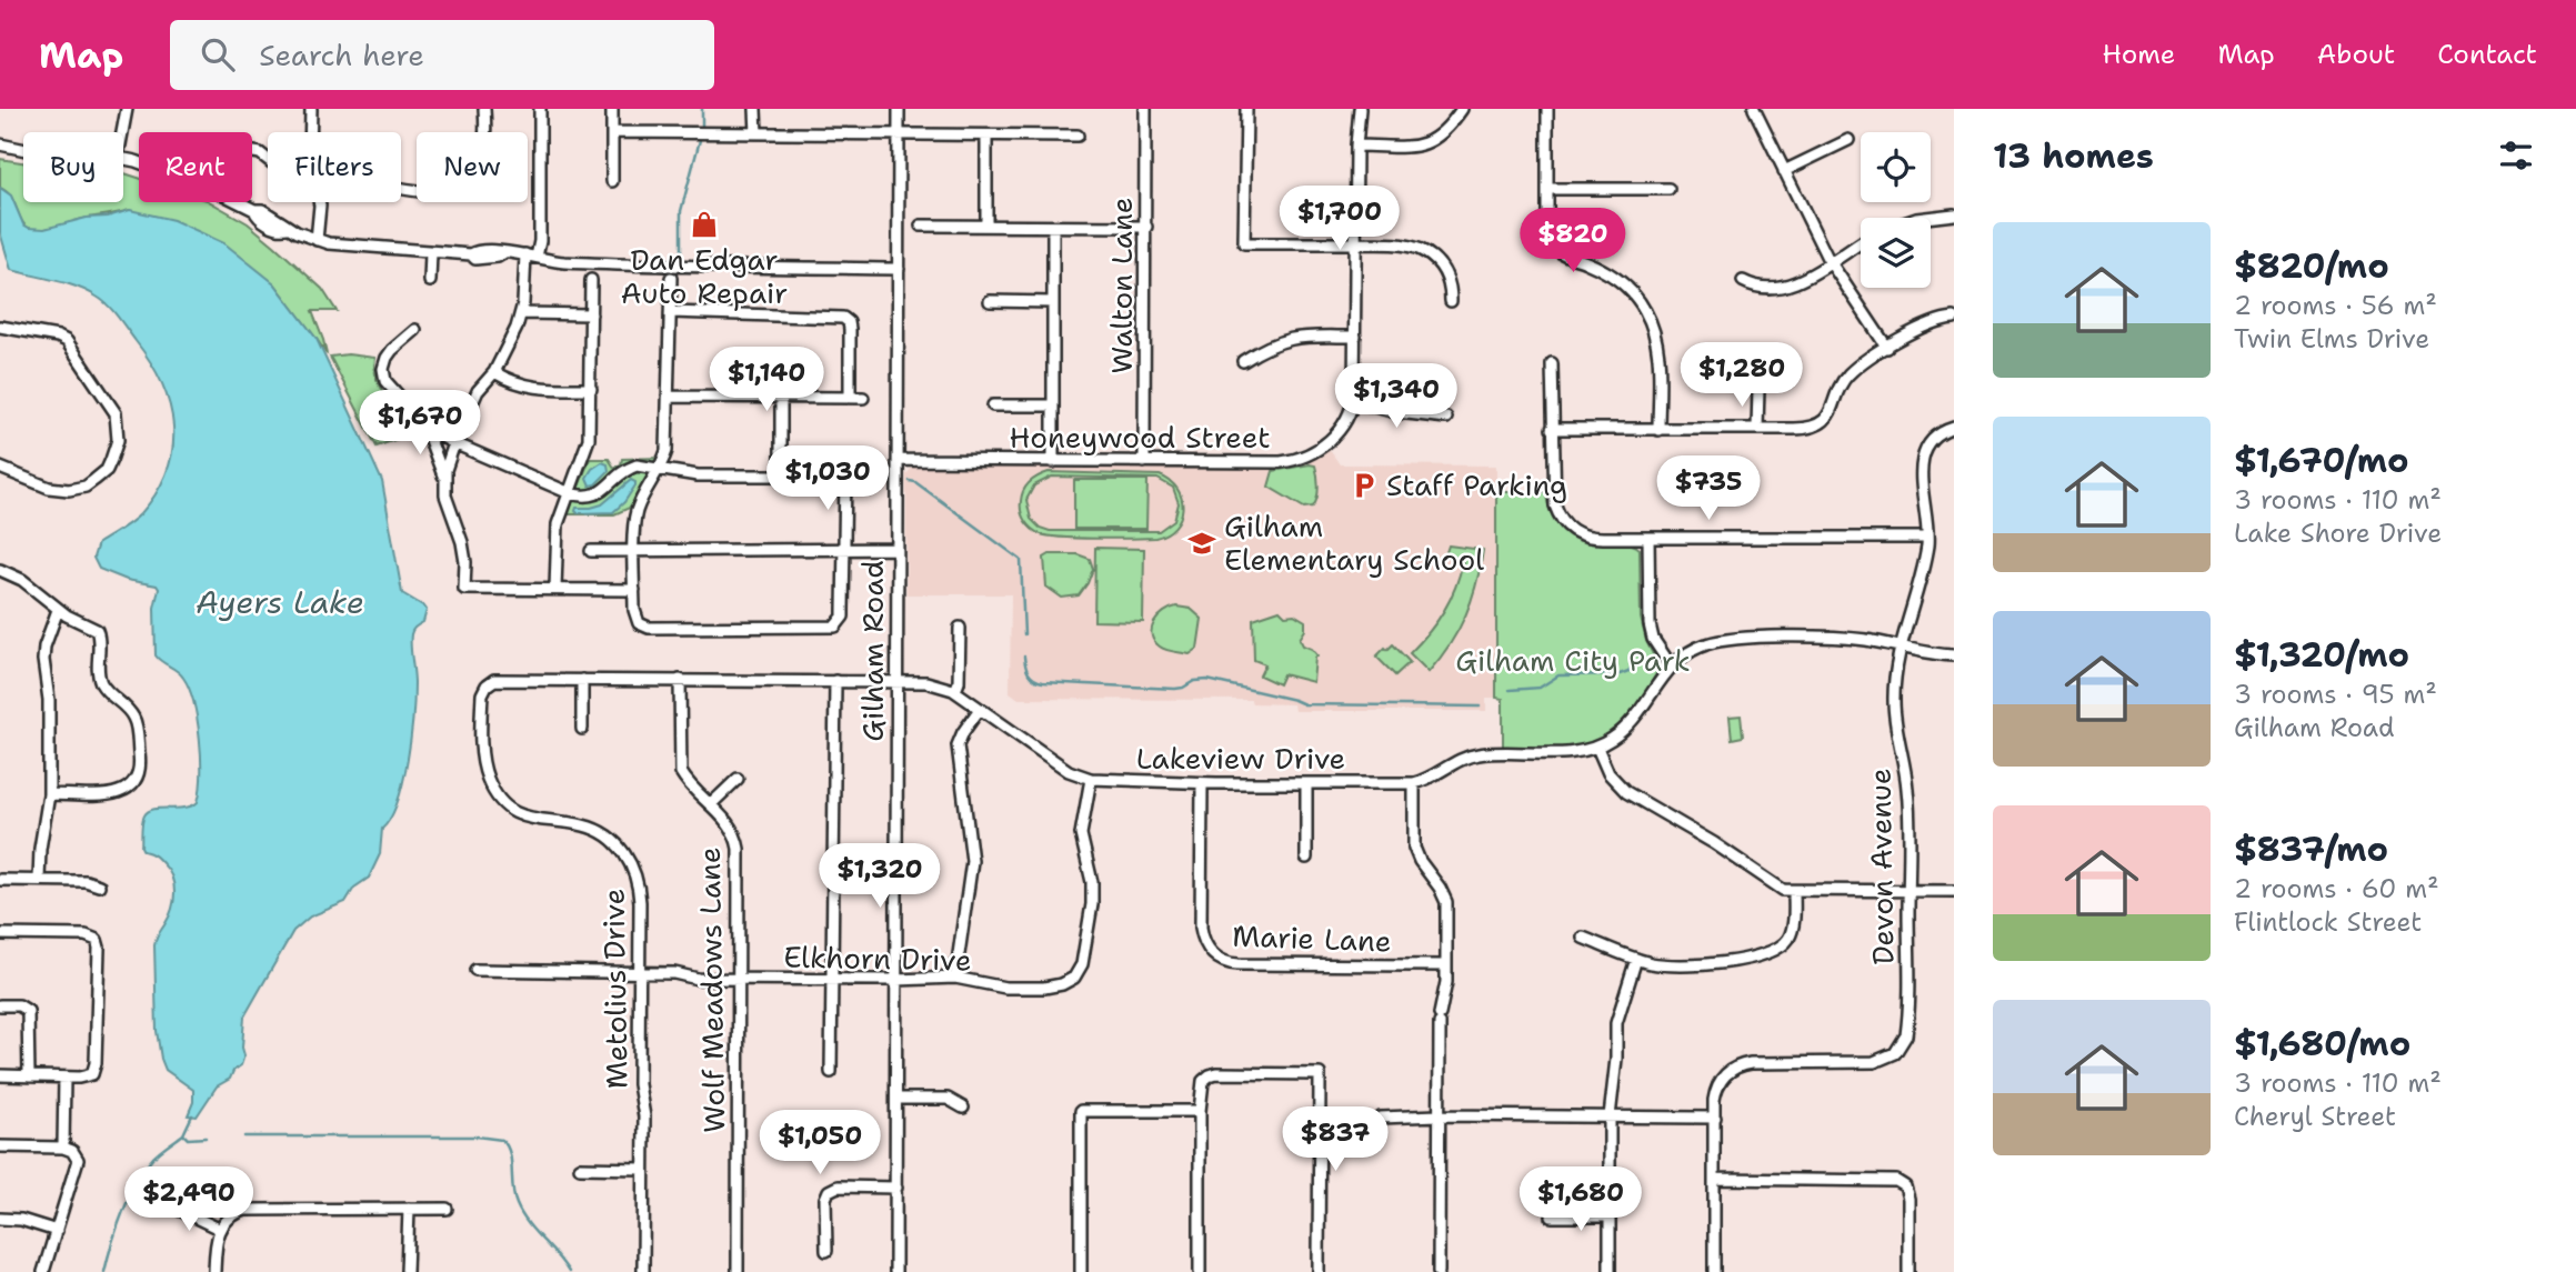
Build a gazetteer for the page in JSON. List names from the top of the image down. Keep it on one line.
{"streets":{"street":["Walton Lane","Honeywood Street","Gilham Road","Lakeview Drive","Devon Avenue","Marie Lane","Elkhorn Drive","Metolius Drive","Wolf Meadows Lane"]},"crossings":[["Walton Lane","Honeywood Street"],["Honeywood Street","Gilham Road"],["Gilham Road","Lakeview Drive"],["Gilham Road","Elkhorn Drive"],["Lakeview Drive","Devon Avenue"],["Lakeview Drive","Marie Lane"],["Lakeview Drive","Elkhorn Drive"],["Lakeview Drive","Metolius Drive"],["Lakeview Drive","Wolf Meadows Lane"],["Elkhorn Drive","Metolius Drive"],["Elkhorn Drive","Wolf Meadows Lane"]],"water":["Ayers Lake"],"parks":["Gilham City Park"],"places":{"shop":["Dan Edgar Auto Repair"],"parking":["Staff Parking"],"school or university":["Gilham Elementary School"]},"page":{"header":"Map","search":"Search here","nav":["Home","Map","About","Contact"],"heading":"13 homes","chip":["Buy","Rent","Filters","New"],"price":["$1,700","$820","$1,280","$1,140","$1,340","$1,670","$1,030","$735","$1,320","$837","$1,050","$2,490","$1,680"],"list":[{"name":"$820/mo","note":"2 rooms · 56 m² · Twin Elms Drive"},{"name":"$1,670/mo","note":"3 rooms · 110 m² · Lake Shore Drive"},{"name":"$1,320/mo","note":"3 rooms · 95 m² · Gilham Road"},{"name":"$837/mo","note":"2 rooms · 60 m² · Flintlock Street"},{"name":"$1,680/mo","note":"3 rooms · 110 m² · Cheryl Street"}]}}
